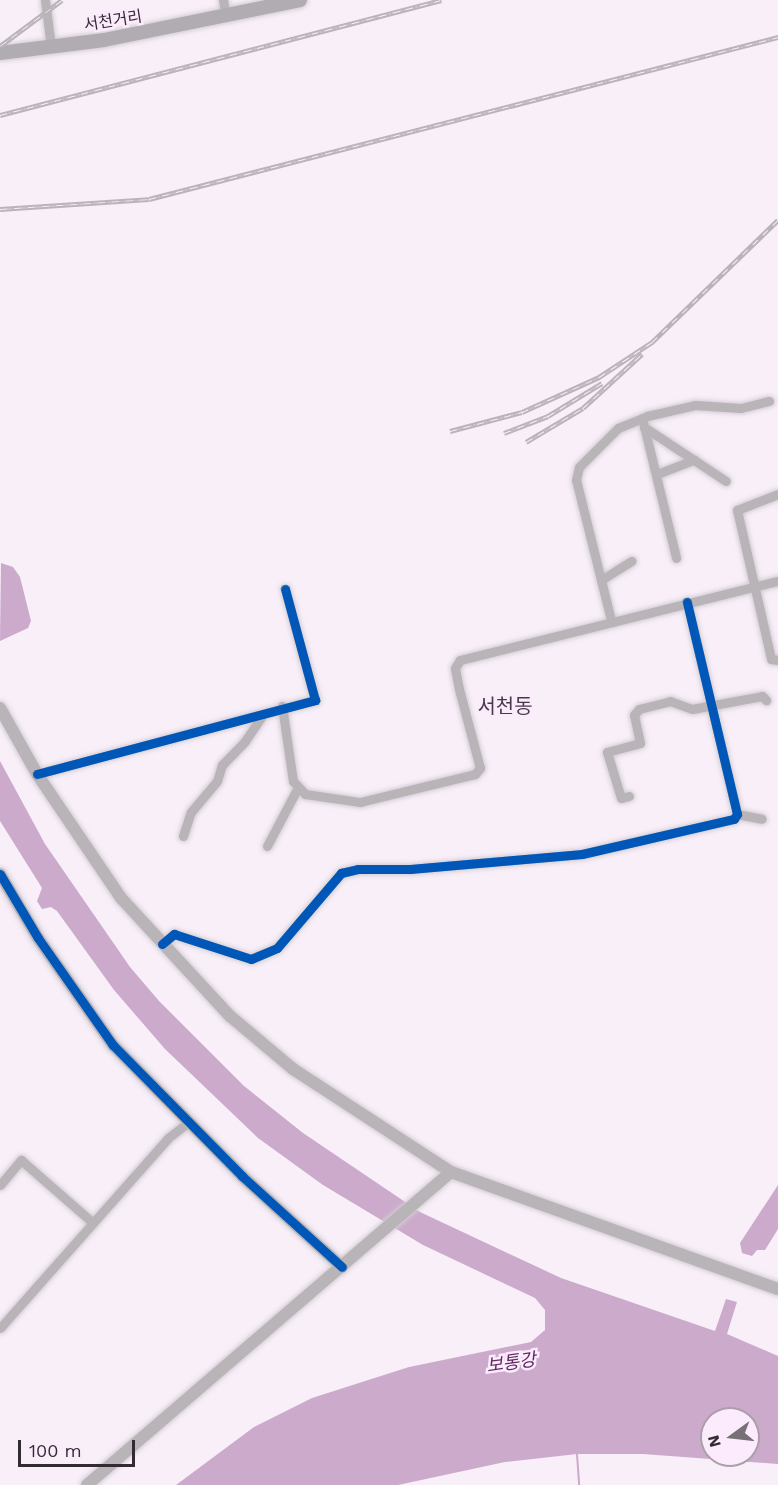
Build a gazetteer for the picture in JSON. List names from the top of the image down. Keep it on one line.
{"streets":{"main road":["서천거리"]},"districts":["서천동"],"water":["보통강"],"scale_bar":"100 m","north":"left"}
